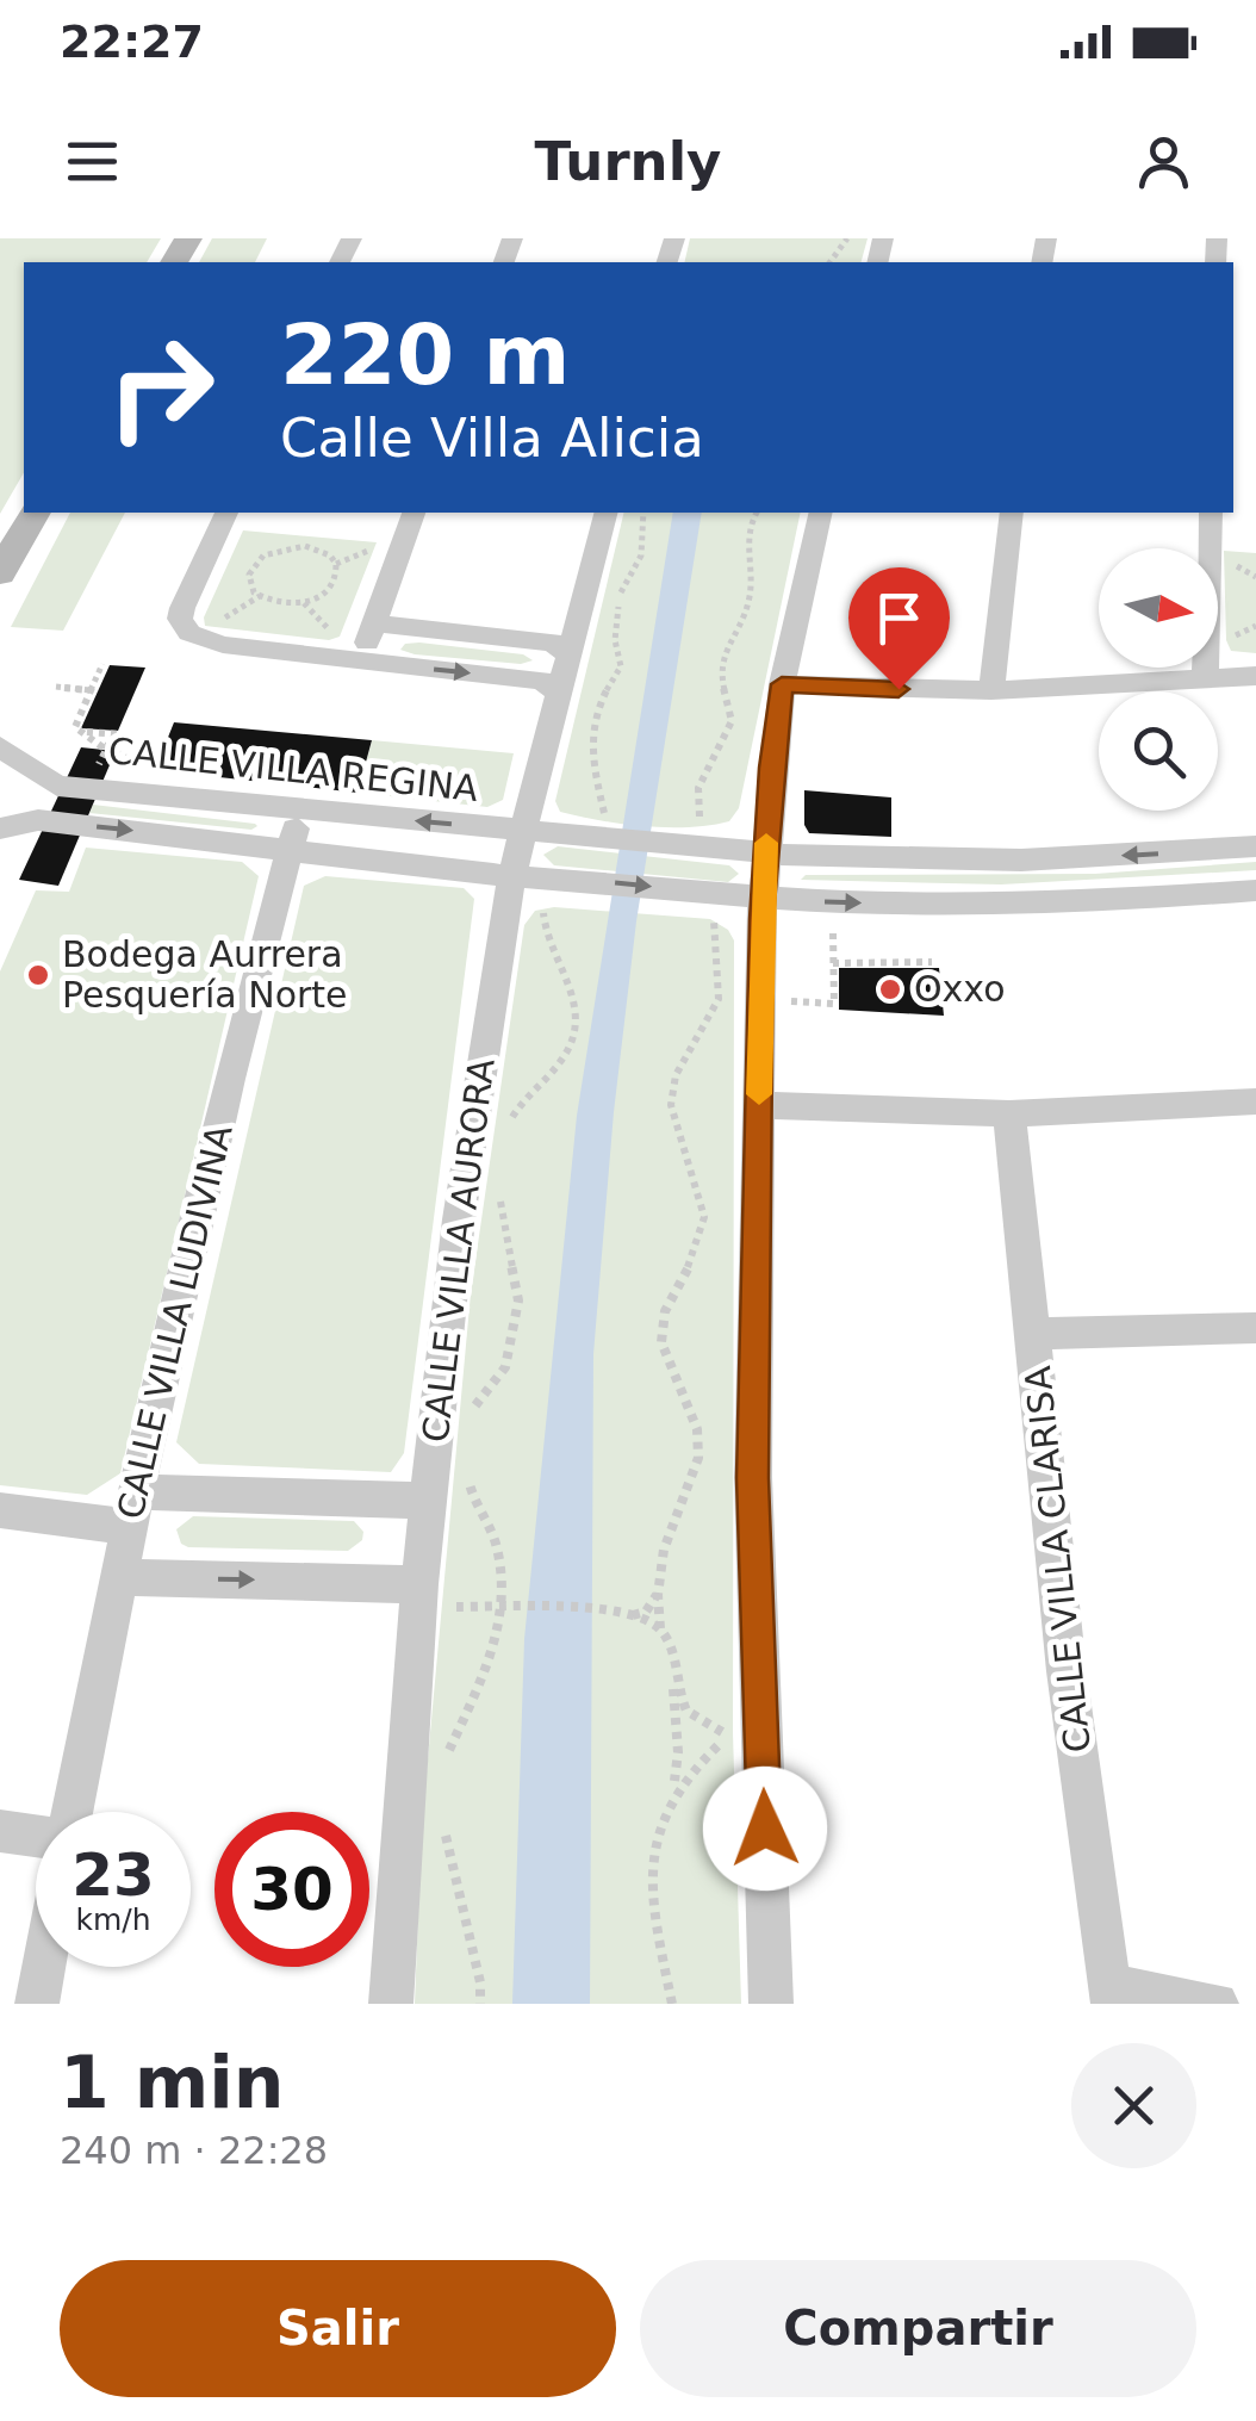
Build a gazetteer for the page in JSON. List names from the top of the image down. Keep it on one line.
{"streets":{"street":["CALLE VILLA REGINA","CALLE VILLA AURORA","CALLE VILLA LUDIVINA","CALLE VILLA CLARISA"]},"crossings":[["CALLE VILLA REGINA","CALLE VILLA AURORA"],["CALLE VILLA REGINA","CALLE VILLA LUDIVINA"]],"places":["Bodega Aurrera Pesquería Norte","Oxxo"],"north":"right","page":{"status":"22:27","header":"Turnly","turn":["220 m","Calle Villa Alicia"],"speed":"23 km/h","limit":"30","heading":["1 min","240 m · 22:28"],"buttons":["Salir","Compartir"]}}
